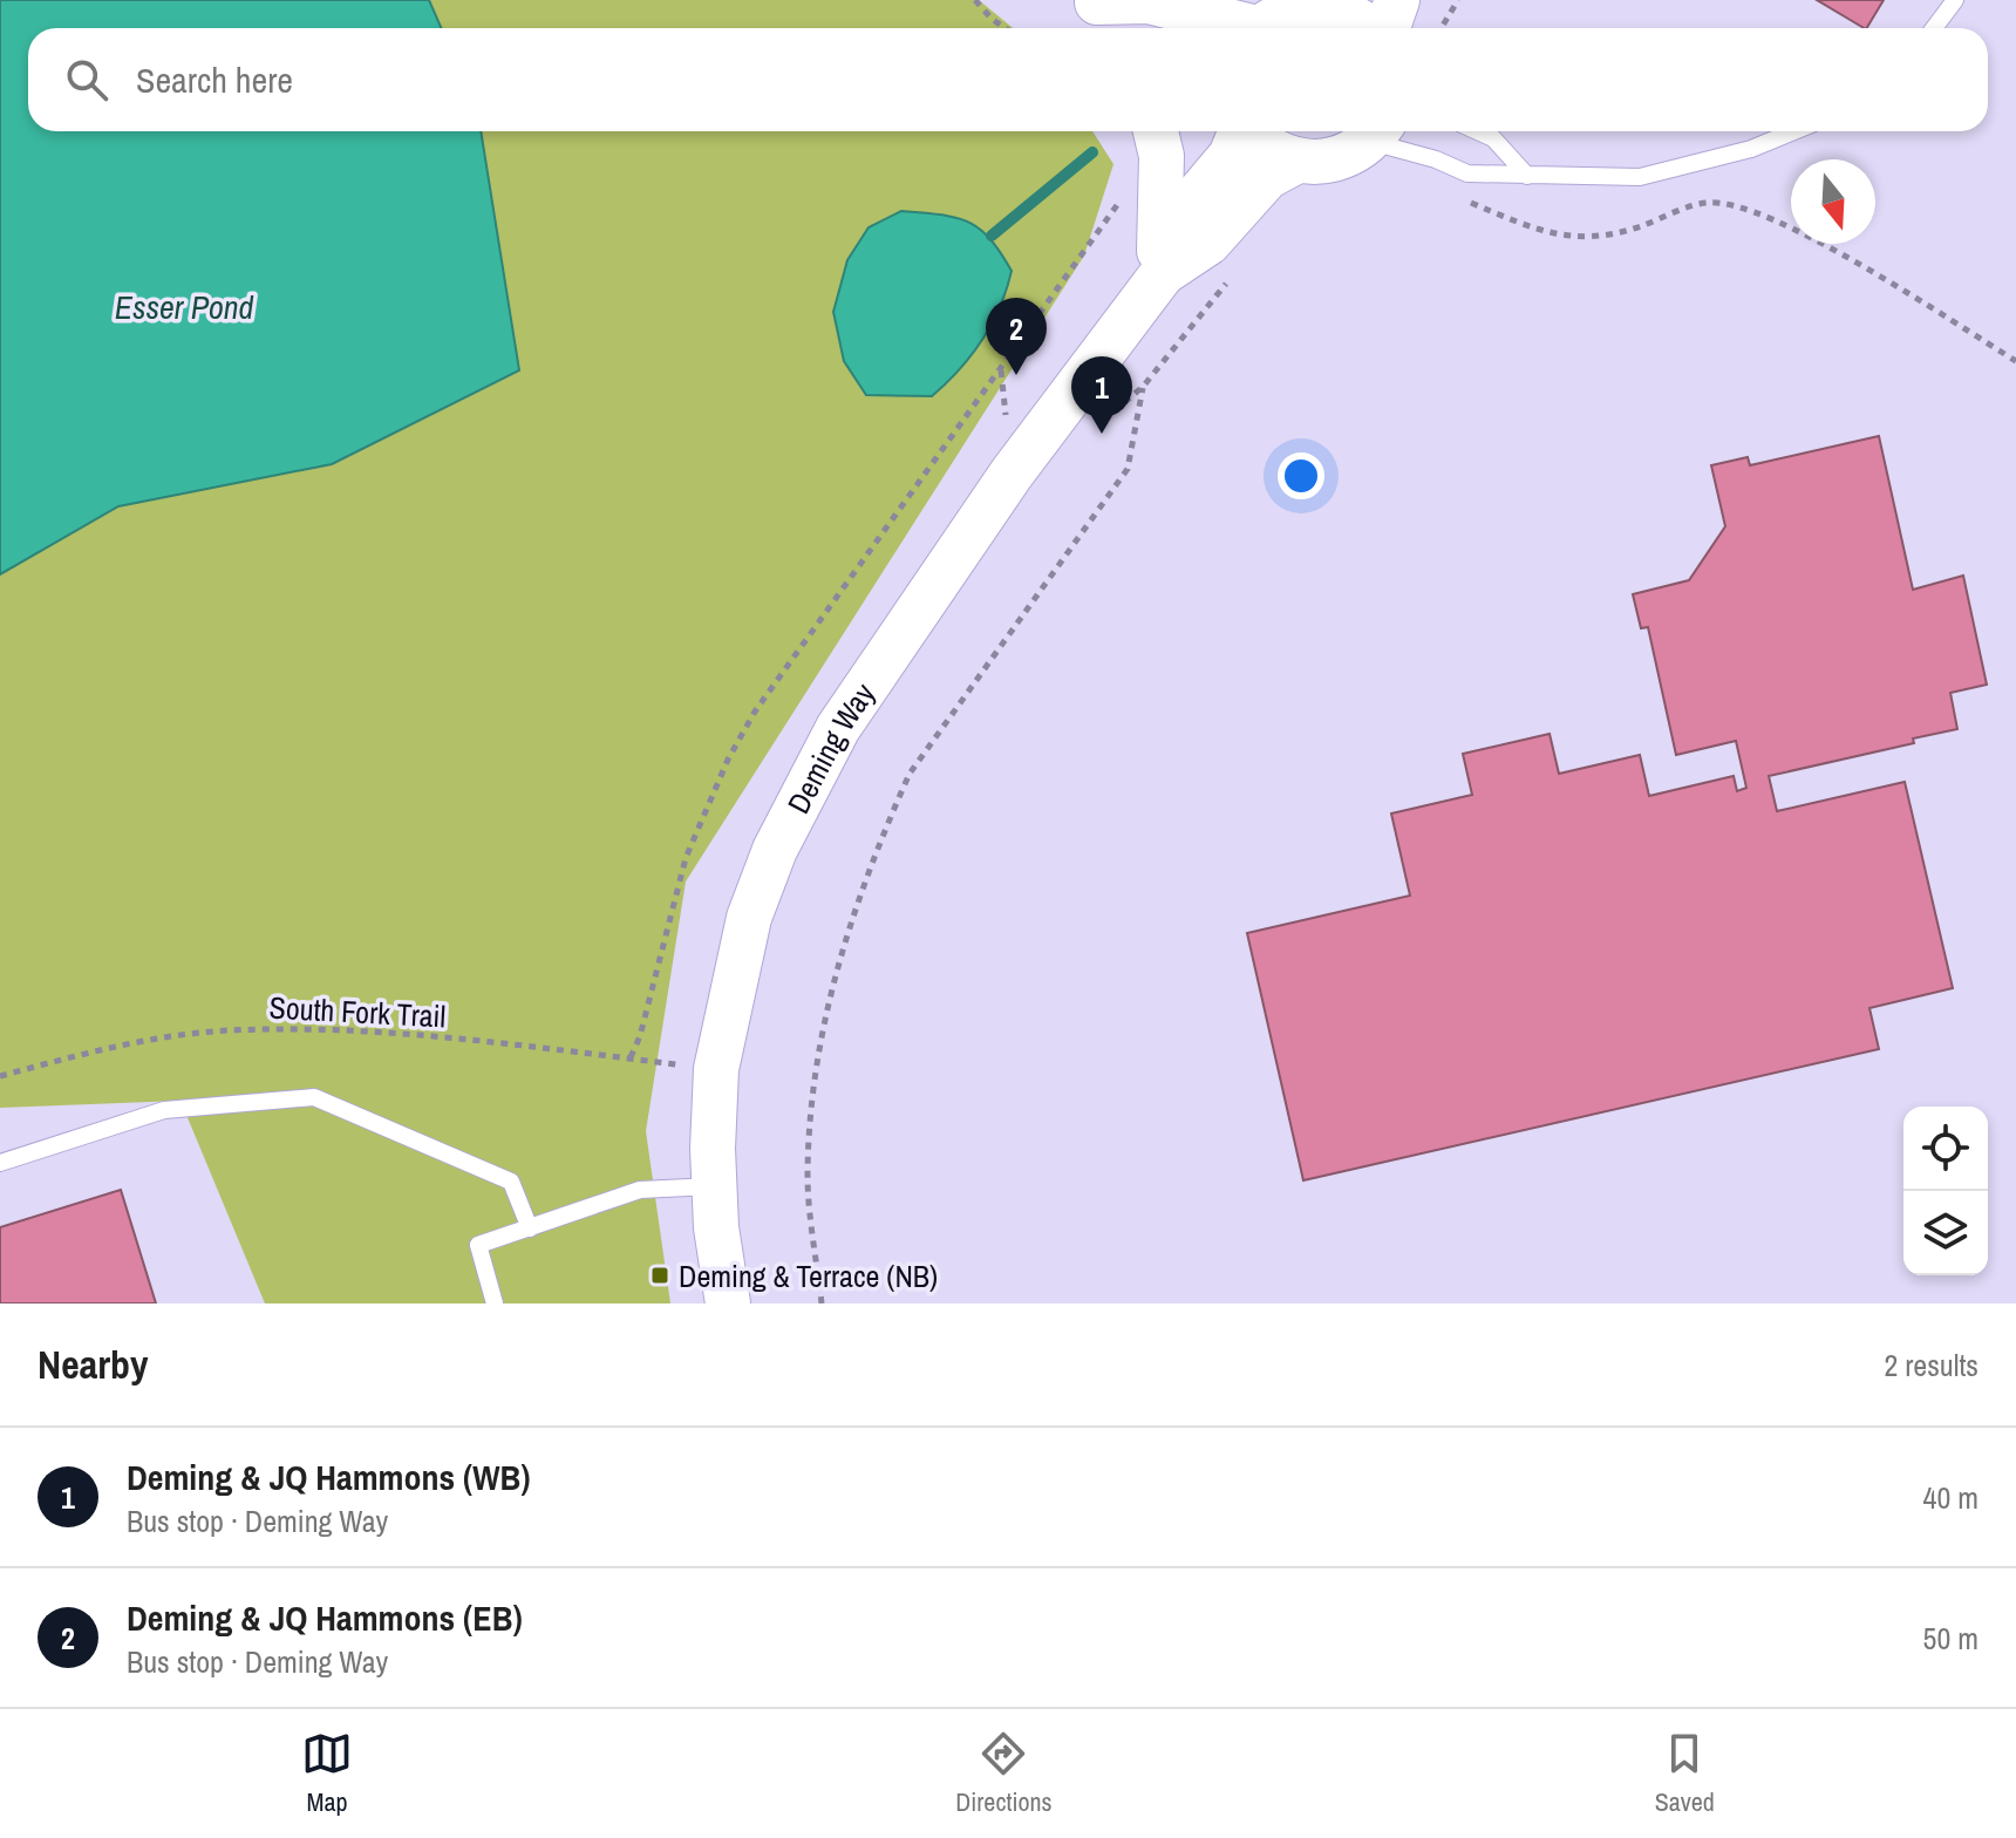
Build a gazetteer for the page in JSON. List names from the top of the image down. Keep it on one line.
{"streets":{"street":["Deming Way"],"path":["South Fork Trail"]},"crossings":[["Deming Way","South Fork Trail"]],"water":["Esser Pond"],"places":{"transit":["Deming & Terrace (NB)"]},"north":"bottom","page":{"search":"Search here","pins":["2","1"],"heading":["Nearby","2 results"],"list":[{"mark":"1","name":"Deming & JQ Hammons (WB)","note":"Bus stop · Deming Way","value":"40 m"},{"mark":"2","name":"Deming & JQ Hammons (EB)","note":"Bus stop · Deming Way","value":"50 m"}],"nav":["Map","Directions","Saved"]}}
